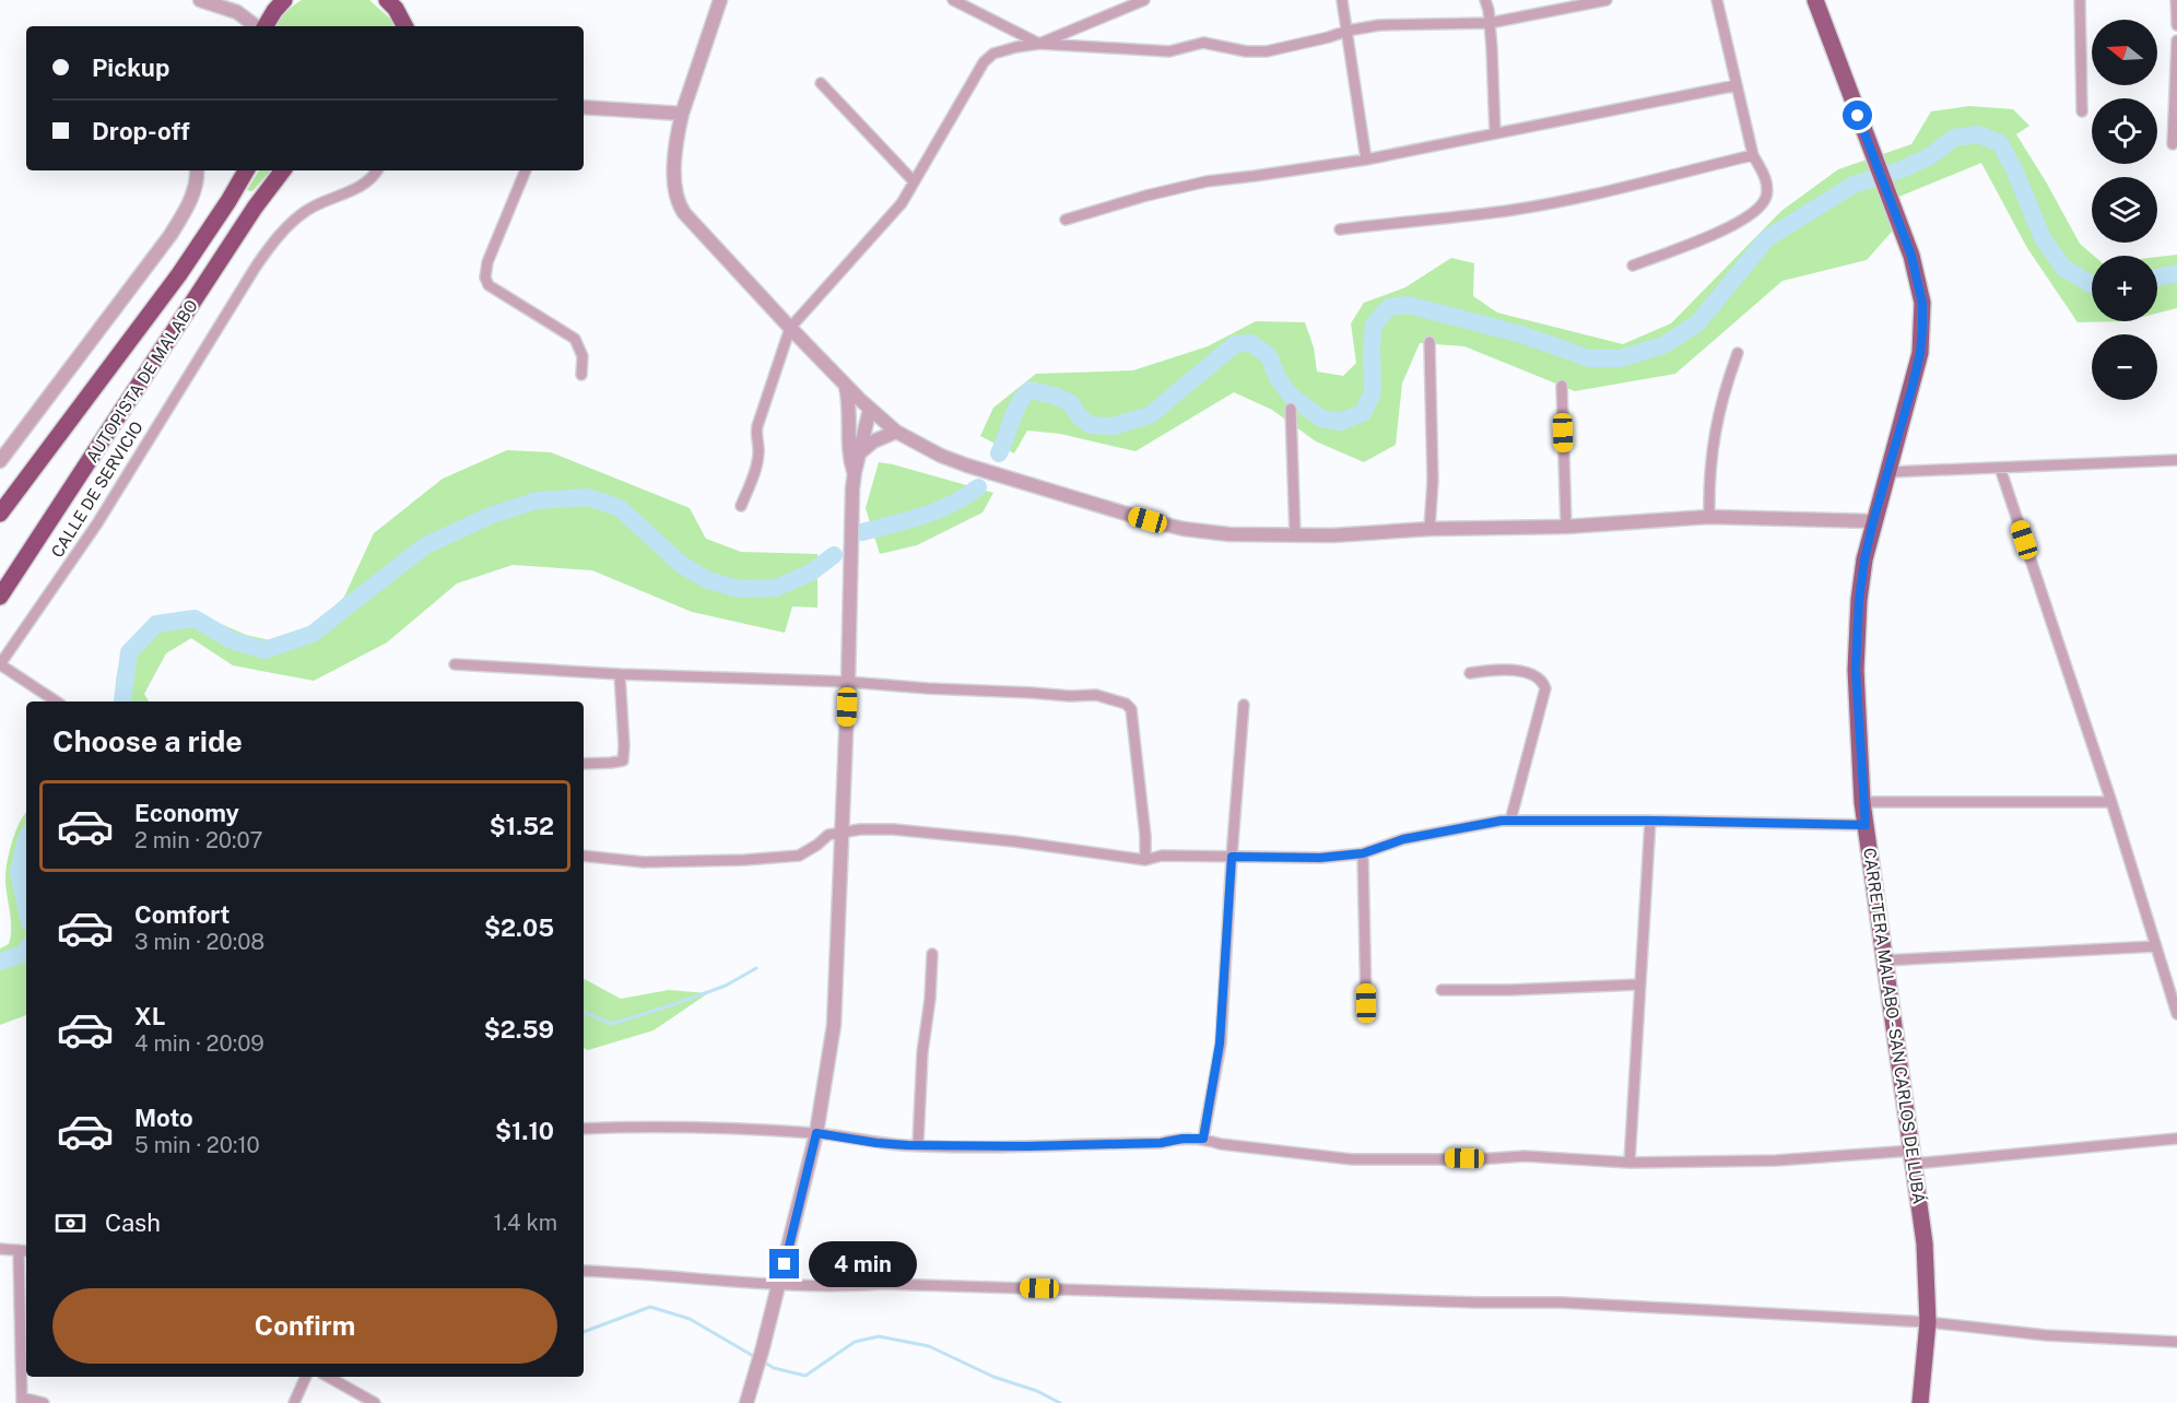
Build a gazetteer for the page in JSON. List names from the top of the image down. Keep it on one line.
{"streets":{"highway":["AUTOPISTA DE MALABO"],"main road":["CARRETERA MALABO - SAN CARLOS DE LUBÁ"],"street":["CALLE DE SERVICIO"]},"north":"left","page":{"map_buttons":["+","−"],"banner":["Pickup","Drop-off"],"heading":"Choose a ride","list":[{"name":"Economy","note":"2 min · 20:07","value":"$1.52"},{"name":"Comfort","note":"3 min · 20:08","value":"$2.05"},{"name":"XL","note":"4 min · 20:09","value":"$2.59"},{"name":"Moto","note":"5 min · 20:10","value":"$1.10"}],"pay":["Cash","1.4 km"],"bubble":"4 min","buttons":"Confirm"}}
